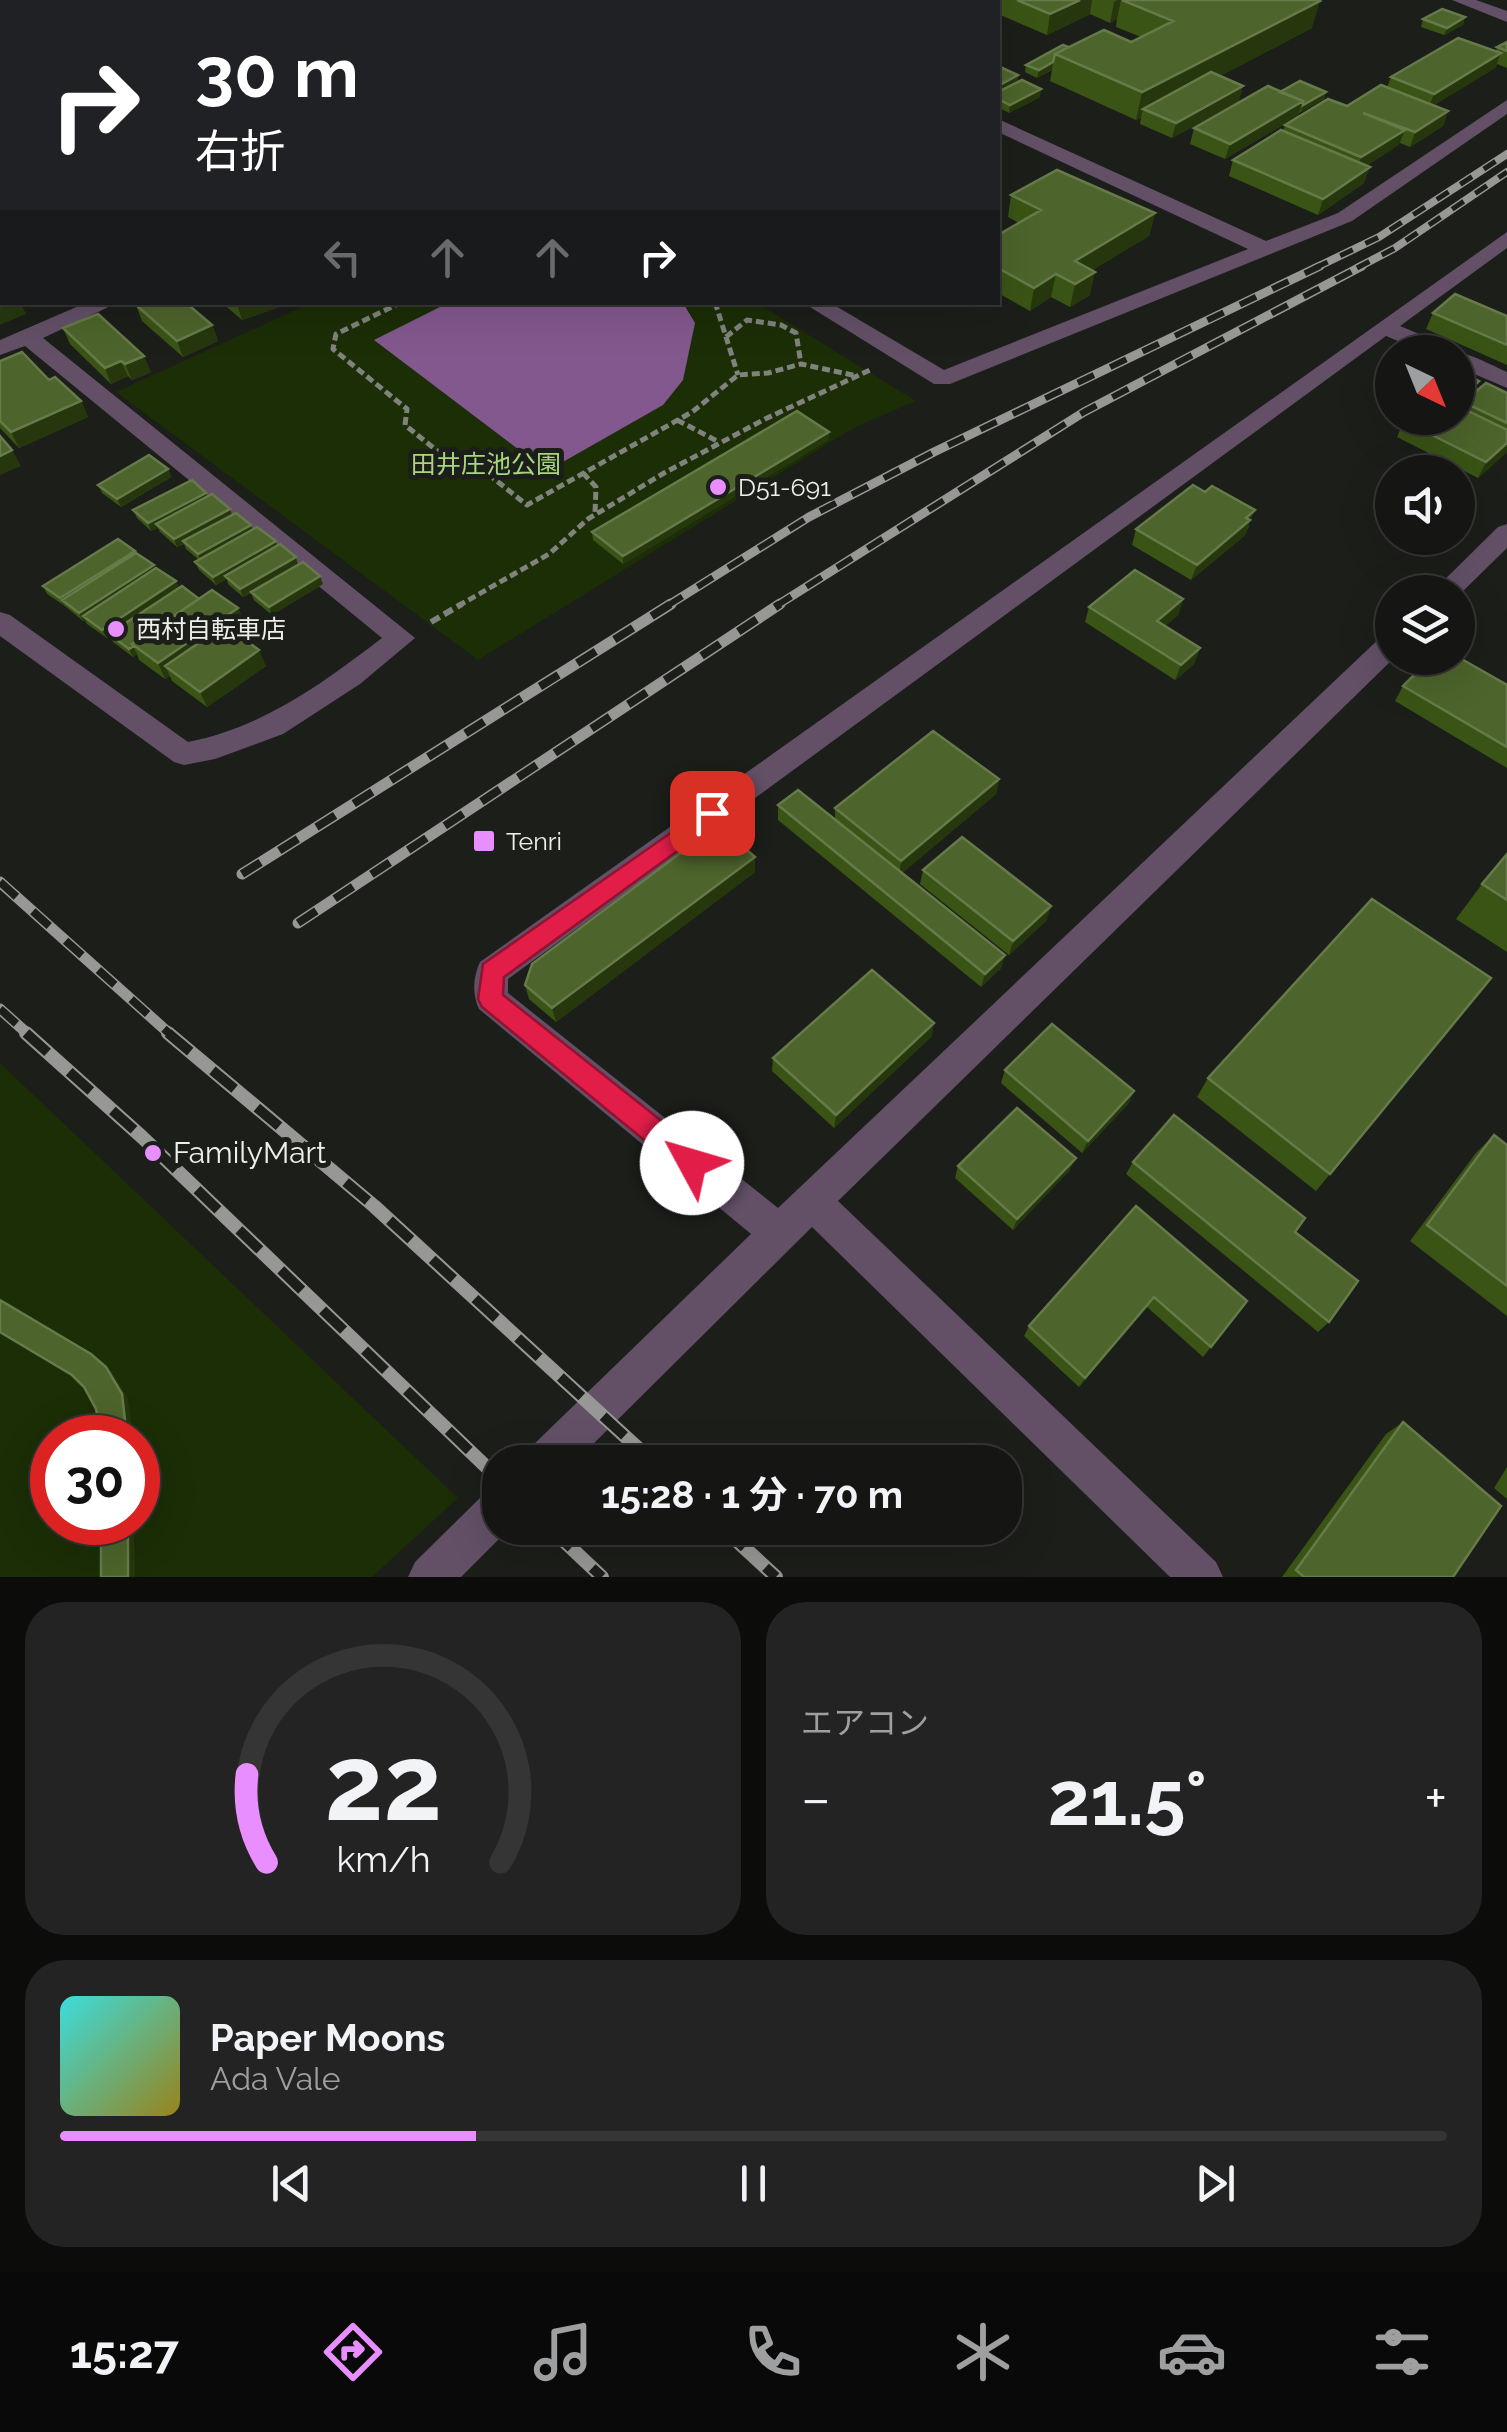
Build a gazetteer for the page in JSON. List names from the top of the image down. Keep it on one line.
{"parks":["田井庄池公園"],"places":{"other":["D51-691","西村自転車店","FamilyMart"],"transit":["Tenri"]},"north":"bottom right","page":{"turn":["30 m","右折"],"limit":"30","trip":"15:28 · 1 分 · 70 m","tile":"エアコン","heat":["−","21.5°","+"],"song":["Paper Moons","Ada Vale"],"tabs":"15:27","gauge":["22","km/h"]}}
